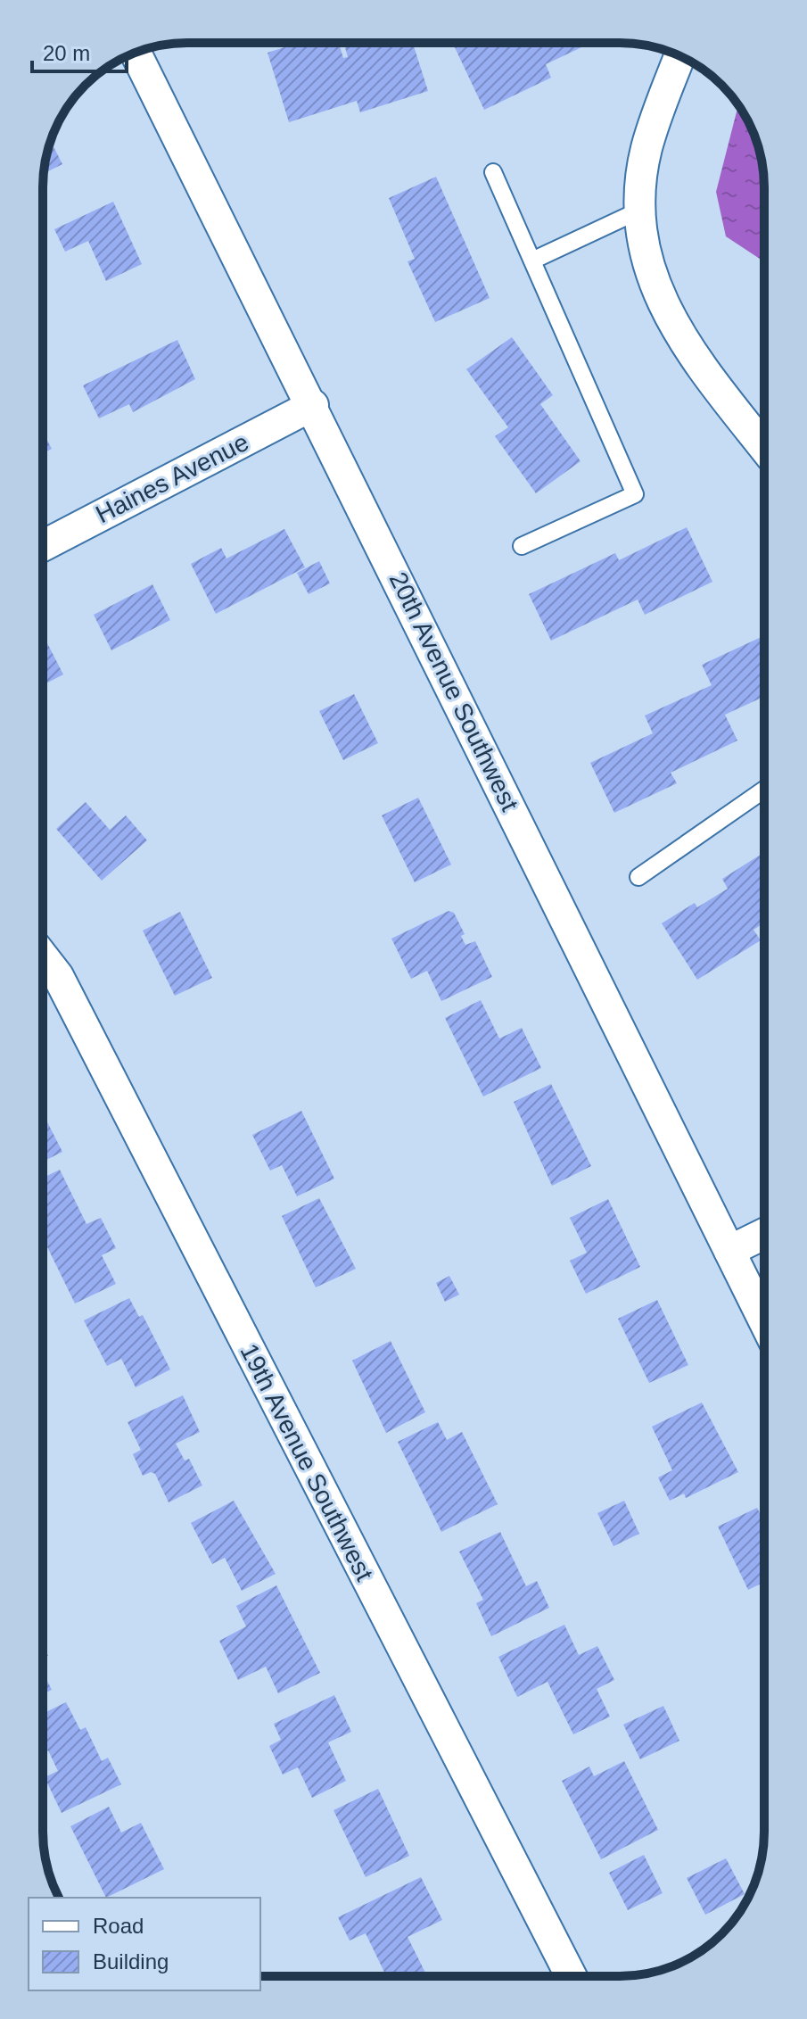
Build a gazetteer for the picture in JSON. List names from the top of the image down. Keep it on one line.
{"streets":{"street":["Haines Avenue","20th Avenue Southwest","19th Avenue Southwest"]},"crossings":[["Haines Avenue","20th Avenue Southwest"]],"legend":["Road","Building"],"scale_bar":"20 m"}
